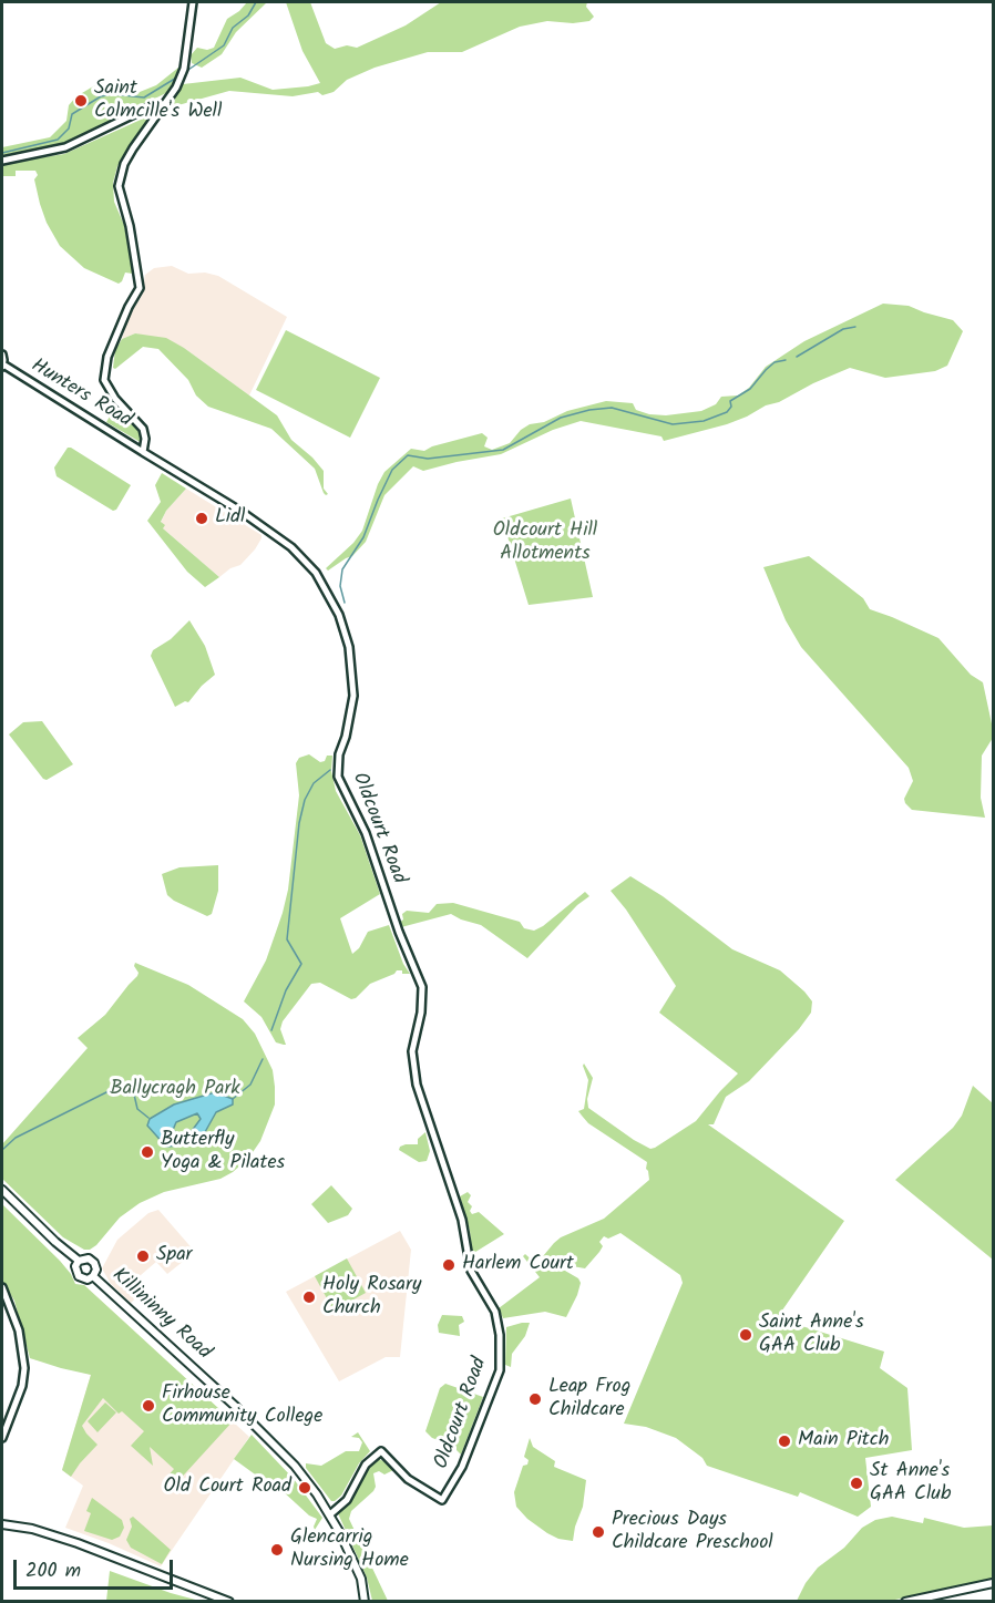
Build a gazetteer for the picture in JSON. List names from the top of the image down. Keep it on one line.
{"streets":{"main road":["Killininny Road"],"street":["Hunters Road","Oldcourt Road"]},"crossings":[["Hunters Road","Oldcourt Road"],["Oldcourt Road","Killininny Road"]],"parks":["Oldcourt Hill Allotments","Ballycragh Park"],"places":["Saint Colmcille's Well","Lidl","Butterfly Yoga & Pilates","Spar","Harlem Court","Holy Rosary Church","Saint Anne's GAA Club","Leap Frog Childcare","Firhouse Community College","Main Pitch","St Anne's GAA Club","Old Court Road","Precious Days Childcare Preschool","Glencarrig Nursing Home"],"scale_bar":"200 m"}
